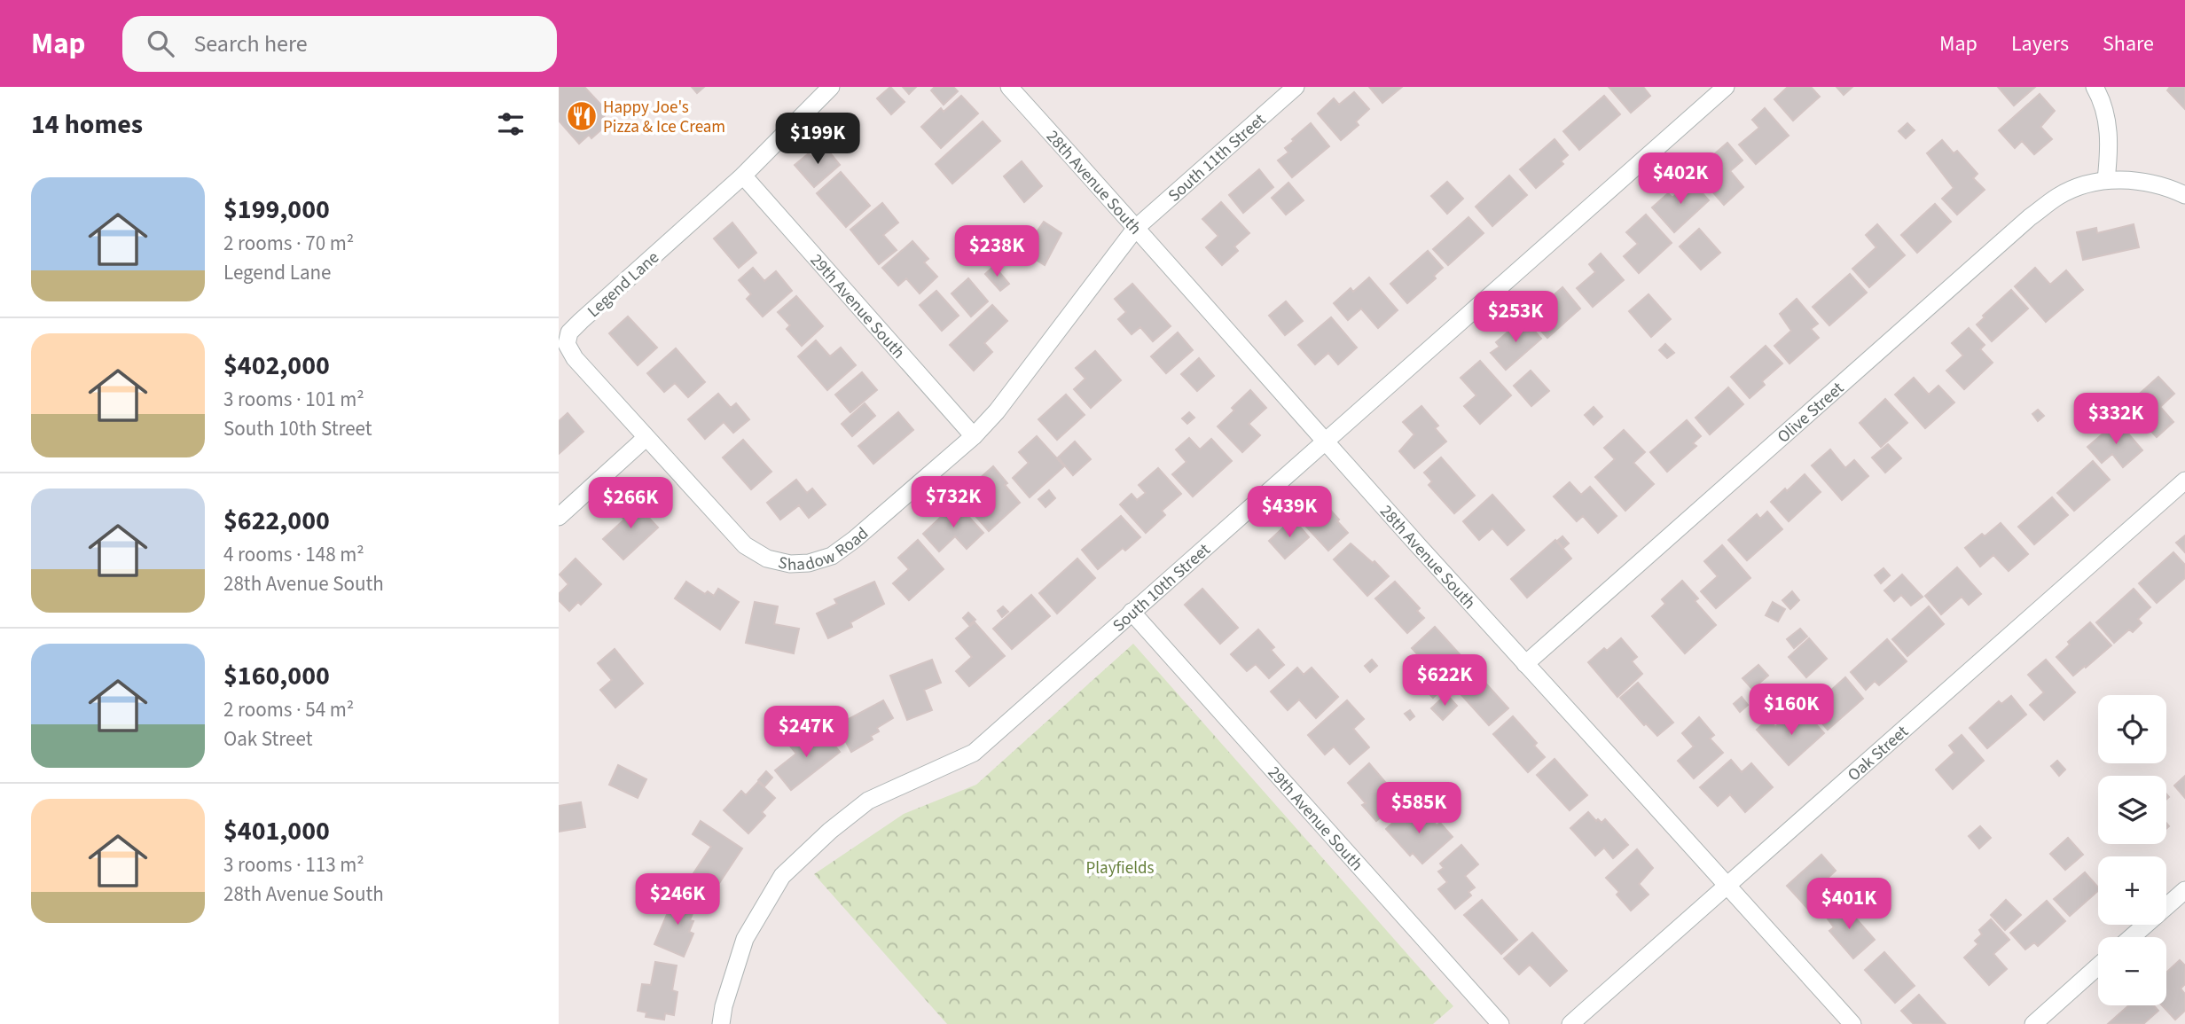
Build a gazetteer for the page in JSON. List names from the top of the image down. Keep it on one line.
{"streets":{"street":["South 11th Street","28th Avenue South","Legend Lane","29th Avenue South","Olive Street","Shadow Road","South 10th Street","Oak Street"]},"crossings":[["South 11th Street","28th Avenue South"],["South 11th Street","Shadow Road"],["28th Avenue South","Olive Street"],["28th Avenue South","Shadow Road"],["28th Avenue South","South 10th Street"],["28th Avenue South","Oak Street"],["Legend Lane","29th Avenue South"],["Legend Lane","Shadow Road"],["29th Avenue South","Shadow Road"],["29th Avenue South","South 10th Street"]],"parks":["Playfields"],"places":{"restaurant":["Happy Joe's Pizza & Ice Cream"]},"page":{"header":"Map","search":"Search here","nav":["Map","Layers","Share"],"heading":"14 homes","price":["$199K","$402K","$238K","$253K","$332K","$732K","$266K","$439K","$622K","$160K","$247K","$585K","$246K","$401K"],"list":[{"name":"$199,000","note":"2 rooms · 70 m² · Legend Lane"},{"name":"$402,000","note":"3 rooms · 101 m² · South 10th Street"},{"name":"$622,000","note":"4 rooms · 148 m² · 28th Avenue South"},{"name":"$160,000","note":"2 rooms · 54 m² · Oak Street"},{"name":"$401,000","note":"3 rooms · 113 m² · 28th Avenue South"}],"map_buttons":["+","−"]}}
